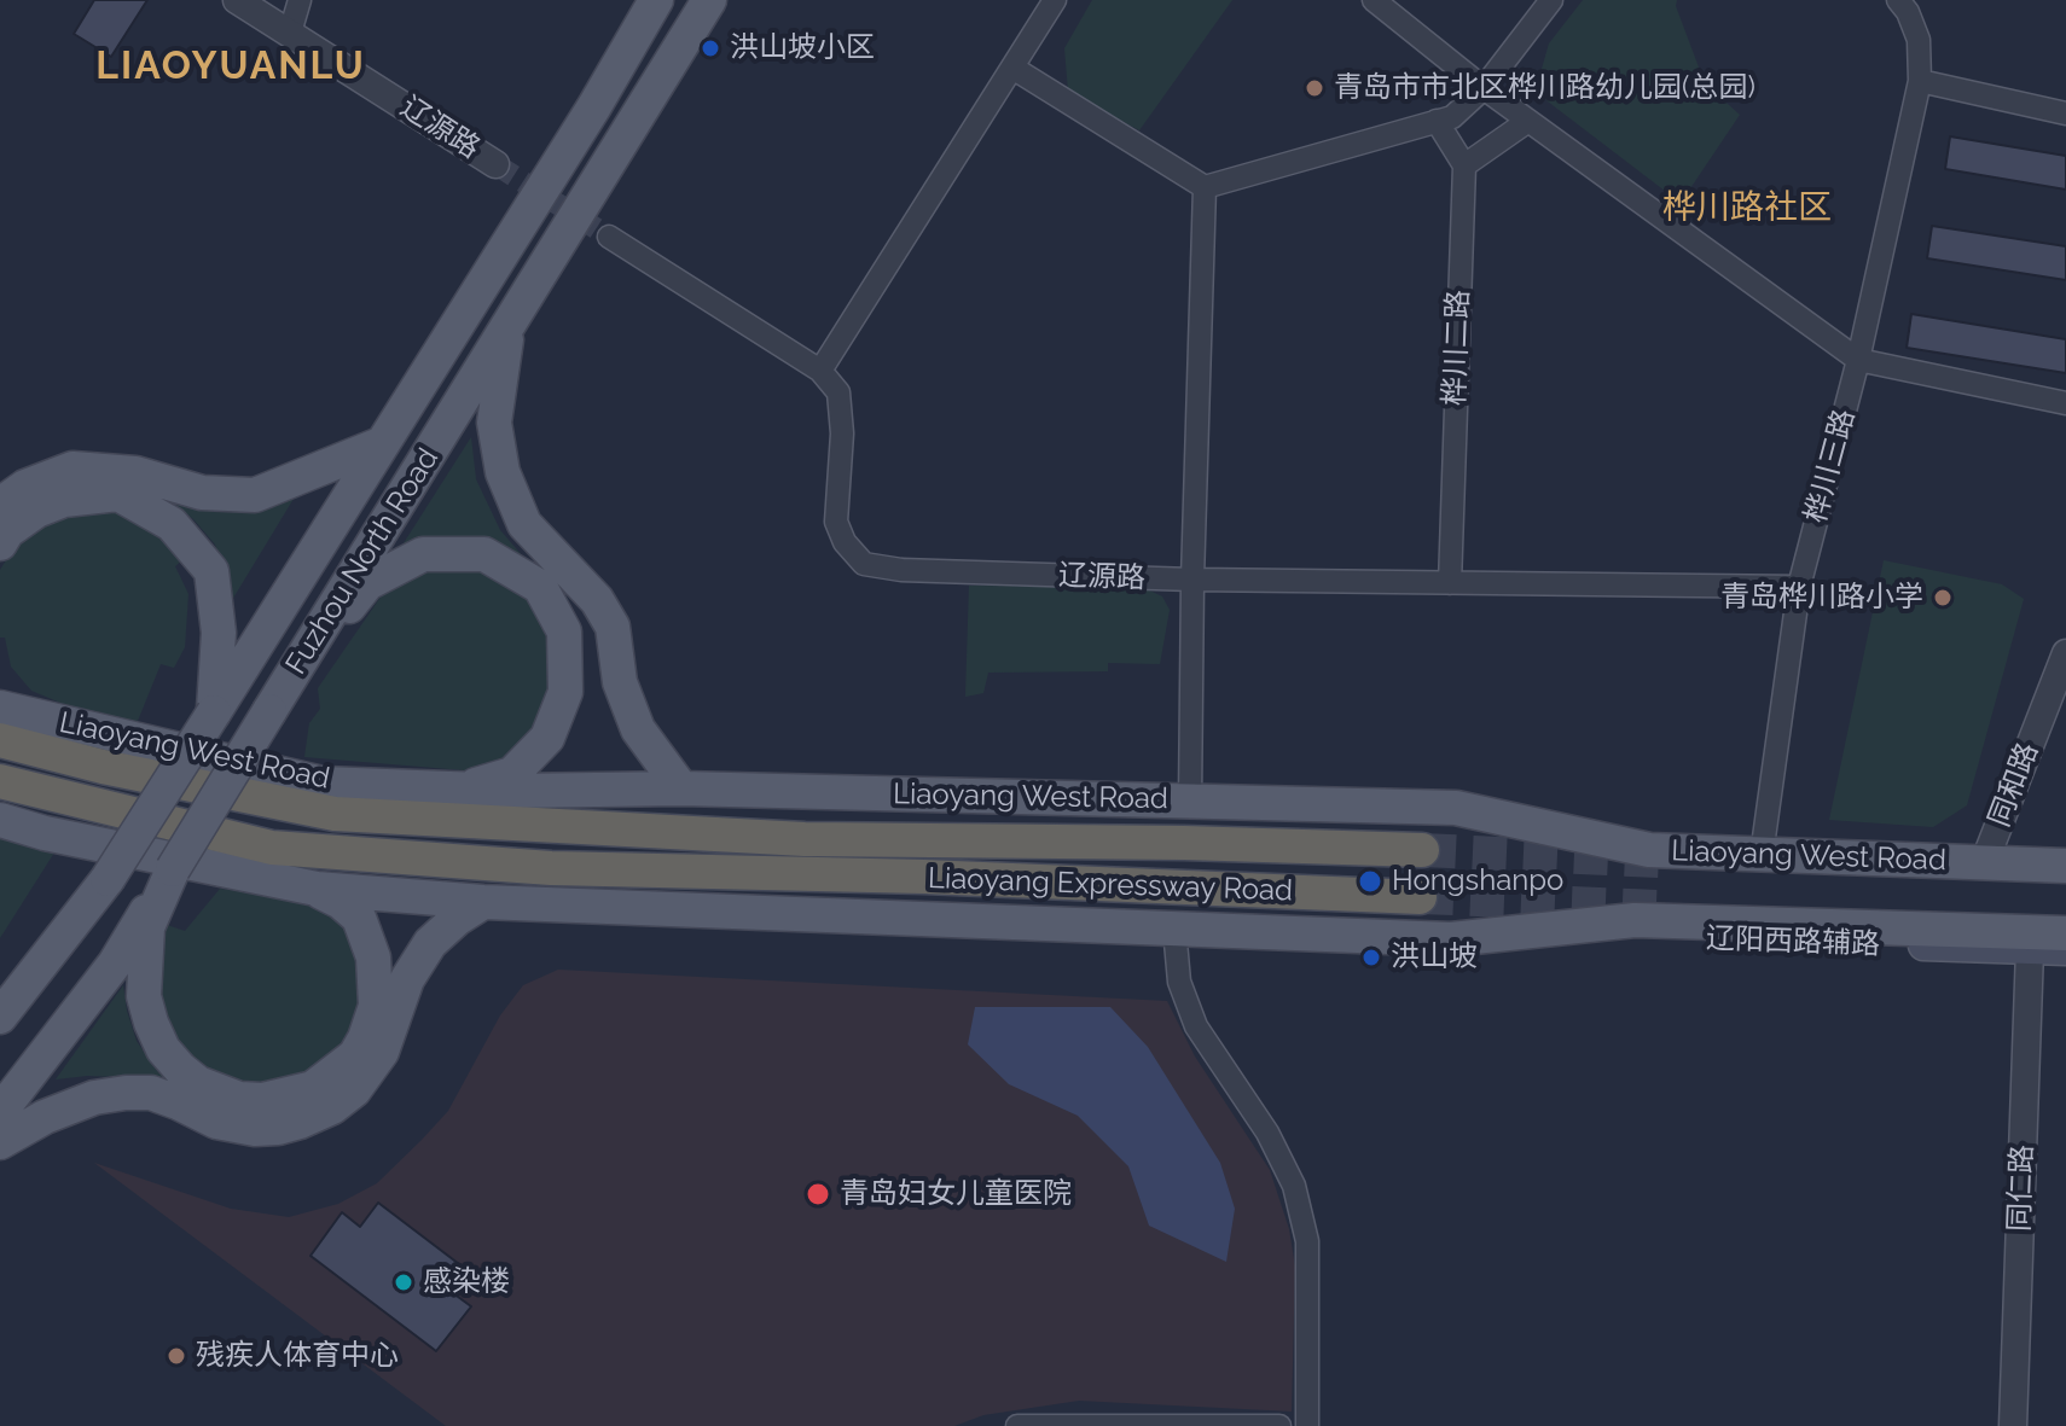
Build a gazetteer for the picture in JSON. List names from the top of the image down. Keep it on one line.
{"streets":{"highway":["Liaoyang West Road","Liaoyang Expressway Road"],"main road":["Fuzhou North Road"],"street":["辽源路","桦川二路","桦川三路","同和路","同仁路"]},"crossings":[["辽源路","桦川二路"],["辽源路","桦川三路"],["桦川三路","Liaoyang West Road"],["Liaoyang West Road","同和路"],["Liaoyang West Road","Liaoyang Expressway Road"]],"districts":["LIAOYUANLU","桦川路社区"],"places":["洪山坡小区","青岛市市北区桦川路幼儿园(总园)","青岛桦川路小学","Hongshanpo","洪山坡","青岛妇女儿童医院","感染楼","残疾人体育中心"]}
